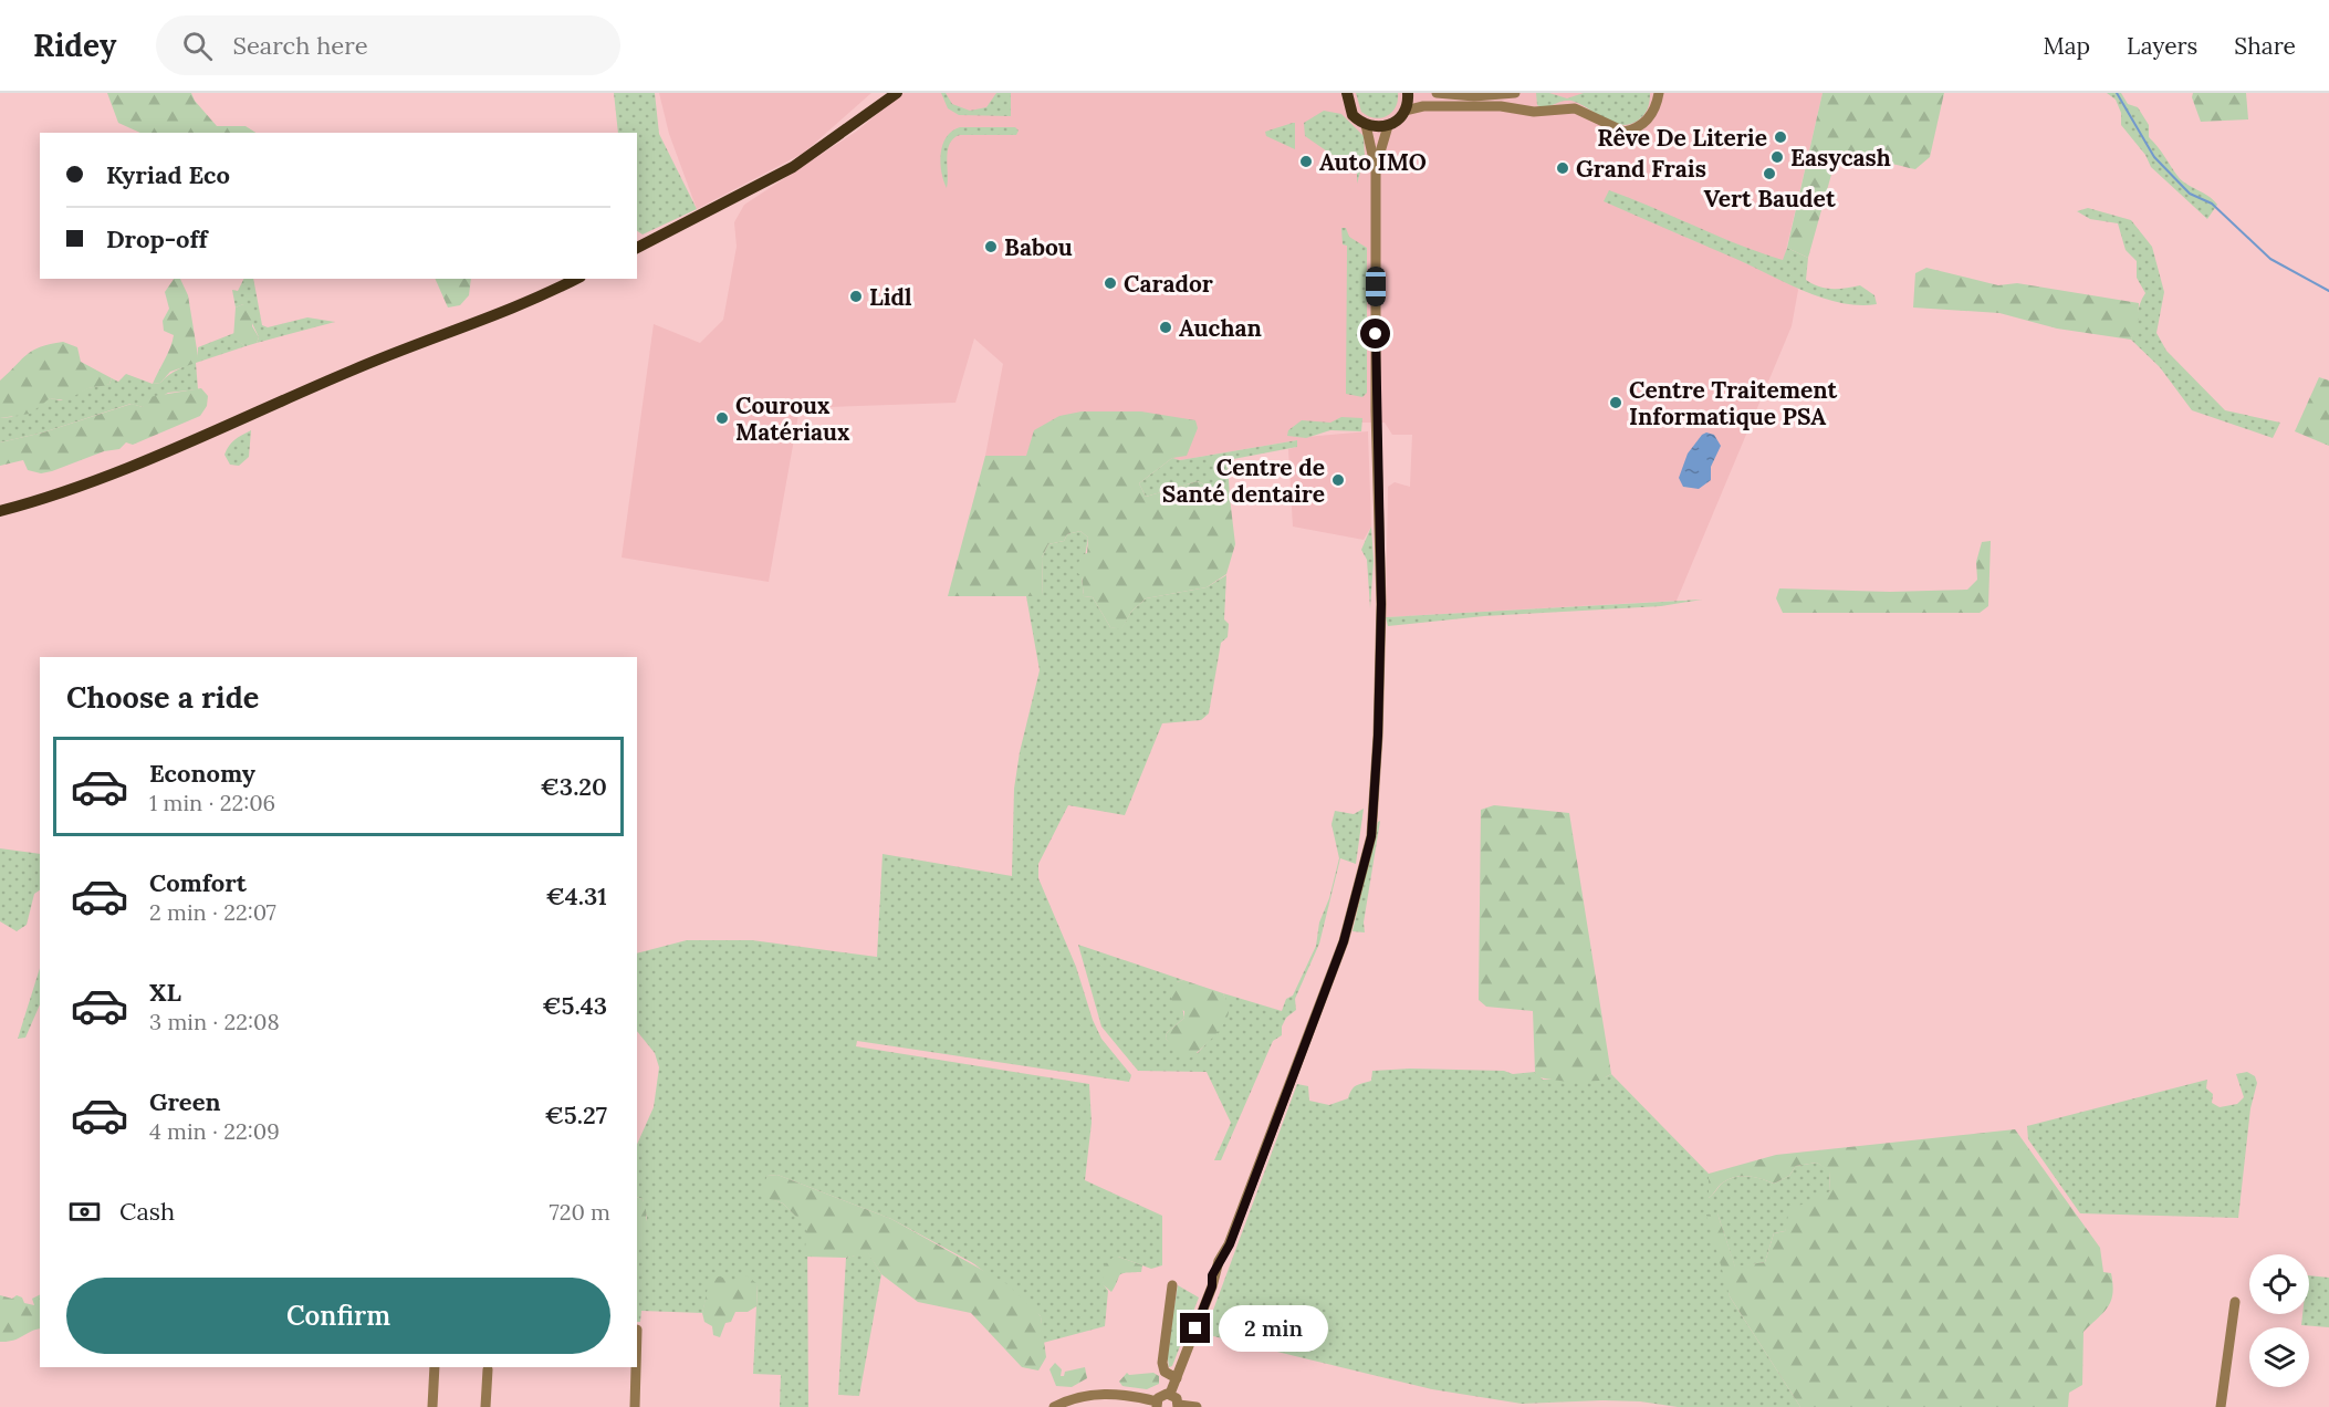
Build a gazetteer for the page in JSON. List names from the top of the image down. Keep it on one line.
{"places":["Rêve De Literie","Easycash","Auto IMO","Grand Frais","Vert Baudet","Babou","Carador","Lidl","Auchan","Centre Traitement Informatique PSA","Couroux Matériaux","Centre de Santé dentaire"],"page":{"header":"Ridey","search":"Search here","nav":["Map","Layers","Share"],"banner":["Kyriad Eco","Drop-off"],"heading":"Choose a ride","list":[{"name":"Economy","note":"1 min · 22:06","value":"€3.20"},{"name":"Comfort","note":"2 min · 22:07","value":"€4.31"},{"name":"XL","note":"3 min · 22:08","value":"€5.43"},{"name":"Green","note":"4 min · 22:09","value":"€5.27"}],"pay":["Cash","720 m"],"buttons":"Confirm","bubble":"2 min"}}
